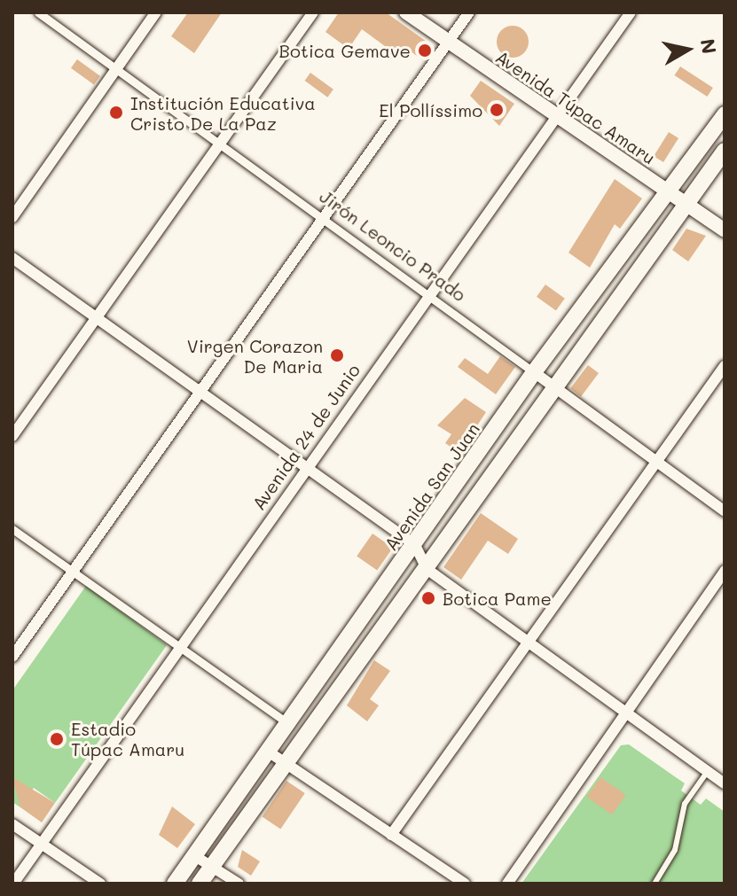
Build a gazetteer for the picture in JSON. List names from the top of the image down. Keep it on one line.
{"streets":{"main road":["Avenida San Juan"],"street":["Avenida Túpac Amaru","Jirón Leoncio Prado","Avenida 24 de Junio"]},"crossings":[["Avenida Túpac Amaru","Avenida 24 de Junio"],["Avenida Túpac Amaru","Avenida San Juan"],["Jirón Leoncio Prado","Avenida 24 de Junio"],["Jirón Leoncio Prado","Avenida San Juan"]],"places":["Botica Gemave","El Pollíssimo","Institución Educativa Cristo De La Paz","Virgen Corazon De Maria","Botica Pame","Estadio Túpac Amaru"],"north":"right"}
